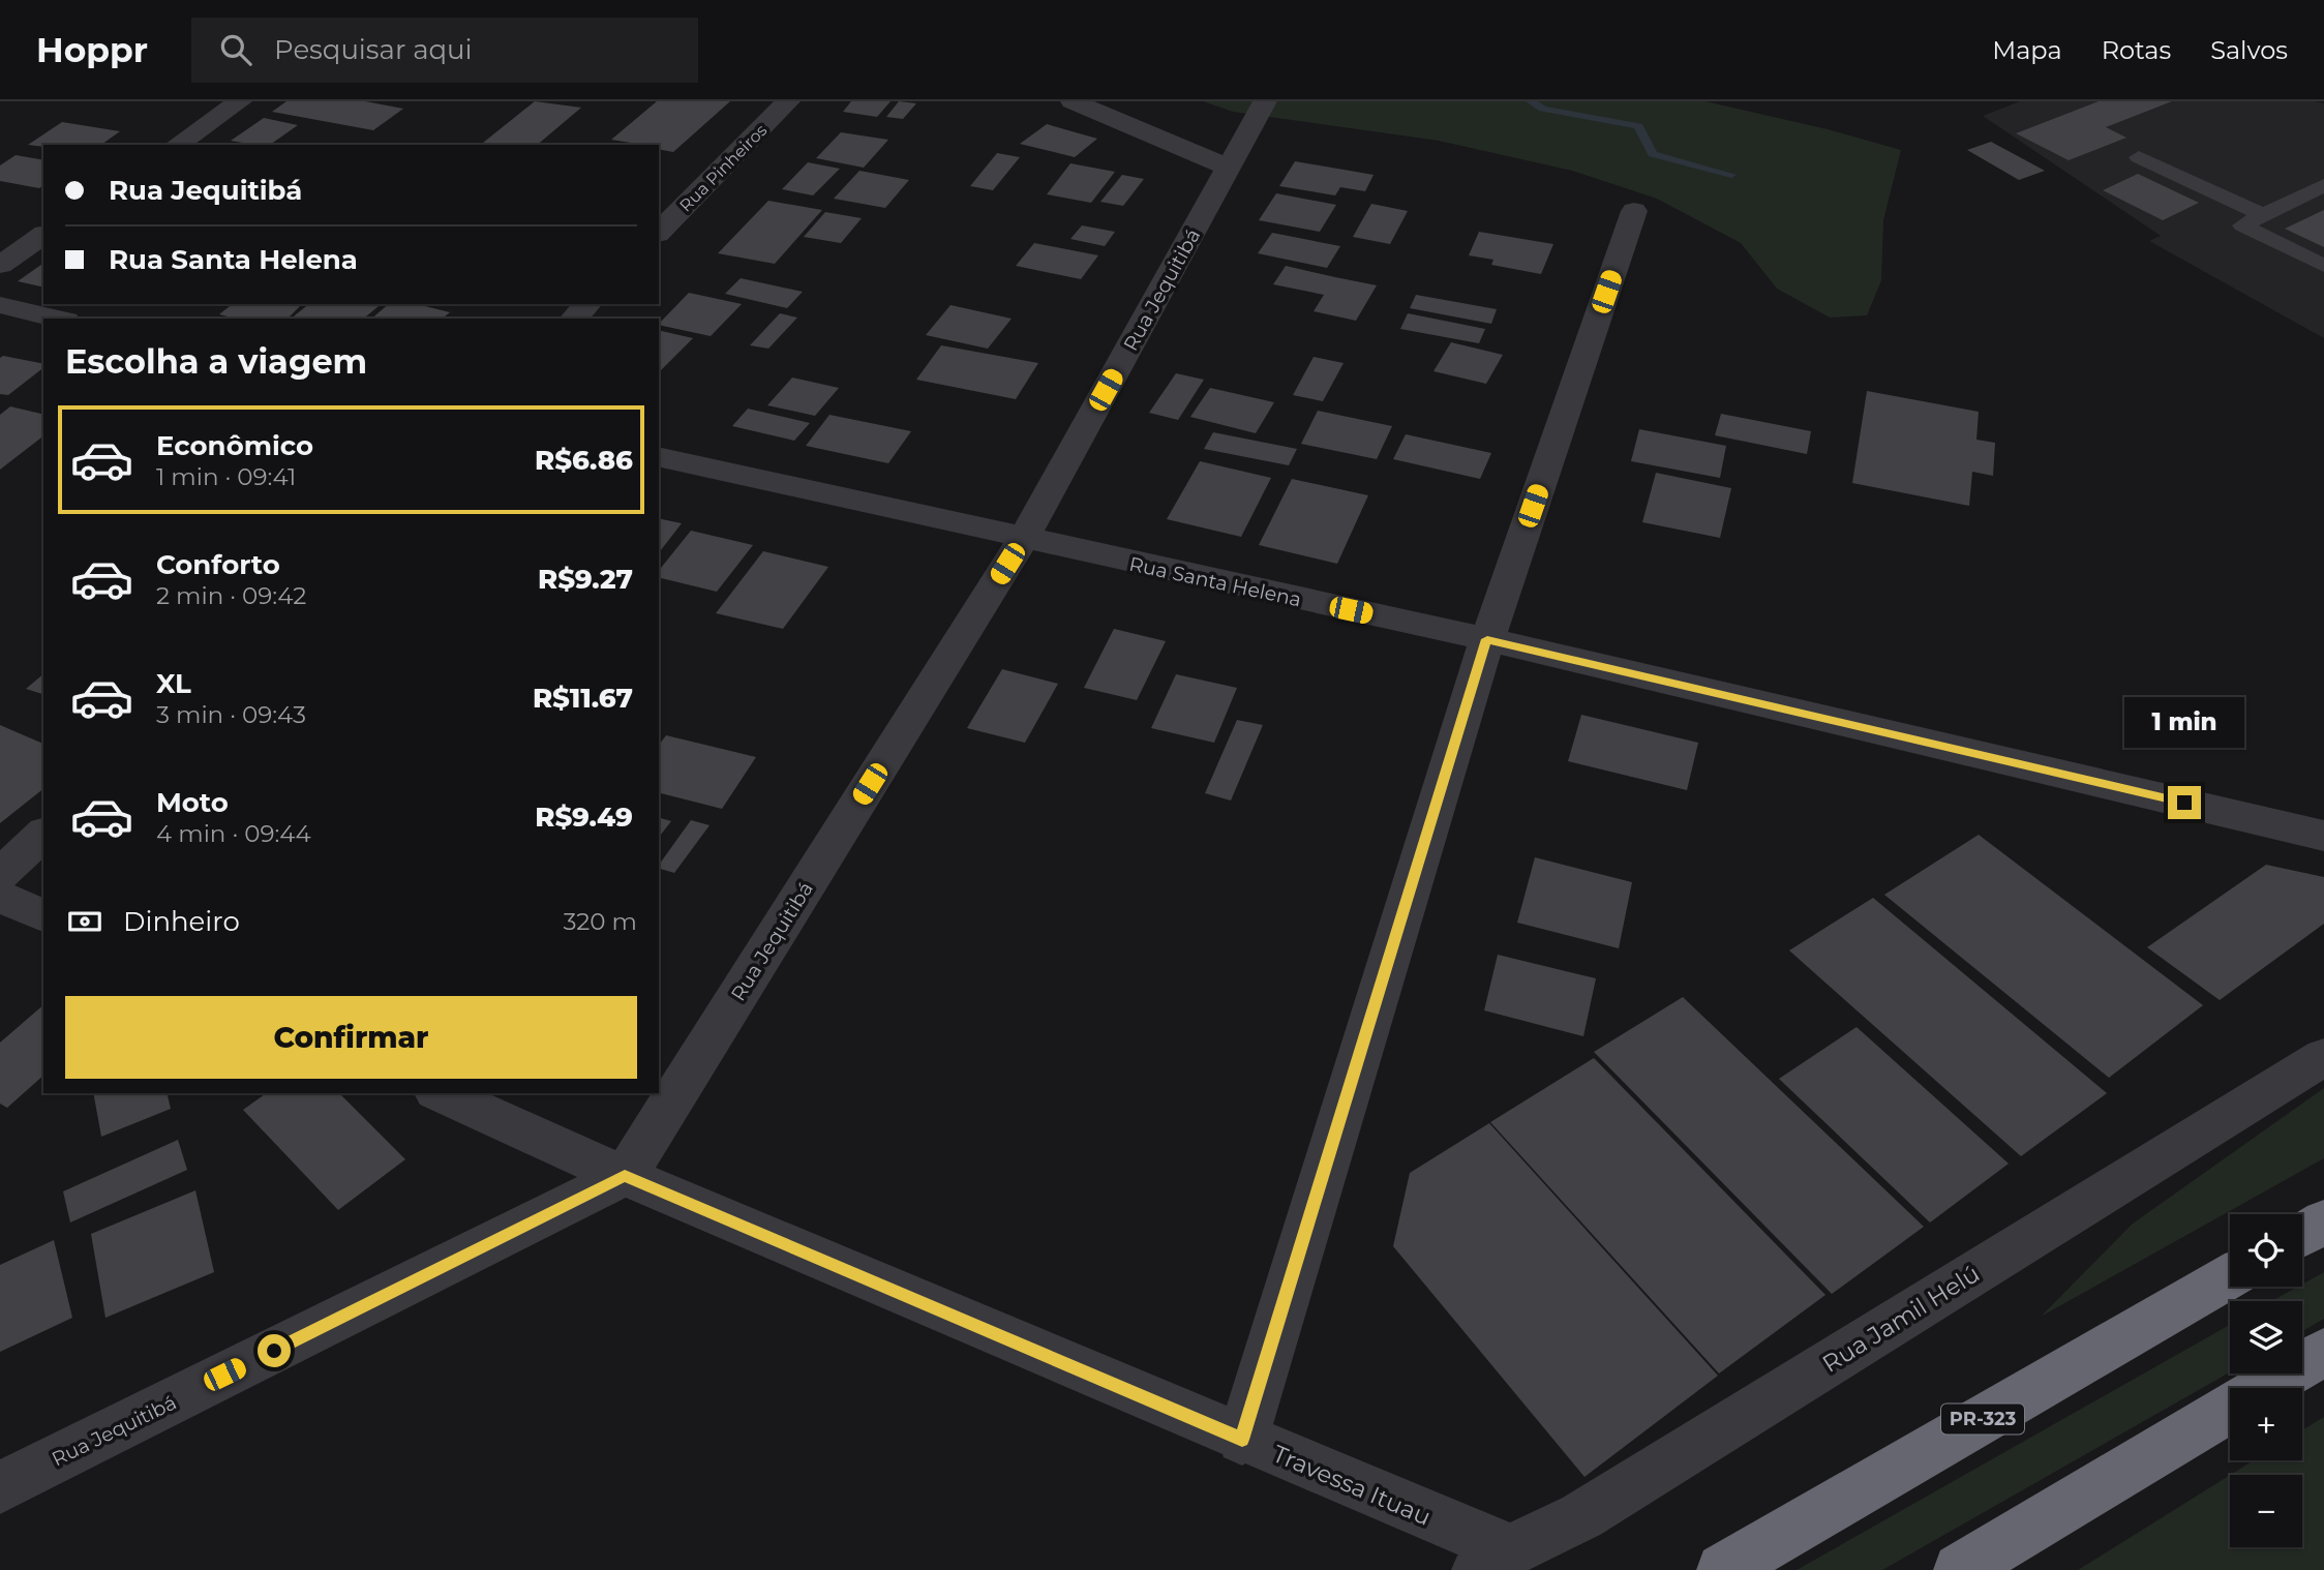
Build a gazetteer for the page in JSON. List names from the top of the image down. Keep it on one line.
{"streets":{"highway":["PR-323"],"street":["Rua Pinheiros","Rua Jequitibá","Rua Santa Helena","Rua Jamil Helú","Travessa Ituau"]},"crossings":[["Rua Jequitibá","Rua Santa Helena"],["Rua Jequitibá","Travessa Ituau"],["Rua Jamil Helú","Travessa Ituau"]],"page":{"header":"Hoppr","search":"Pesquisar aqui","nav":["Mapa","Rotas","Salvos"],"banner":["Rua Jequitibá","Rua Santa Helena"],"heading":"Escolha a viagem","list":[{"name":"Econômico","note":"1 min · 09:41","value":"R$6.86"},{"name":"Conforto","note":"2 min · 09:42","value":"R$9.27"},{"name":"XL","note":"3 min · 09:43","value":"R$11.67"},{"name":"Moto","note":"4 min · 09:44","value":"R$9.49"}],"bubble":"1 min","pay":["Dinheiro","320 m"],"buttons":"Confirmar","map_buttons":["+","−"]}}
